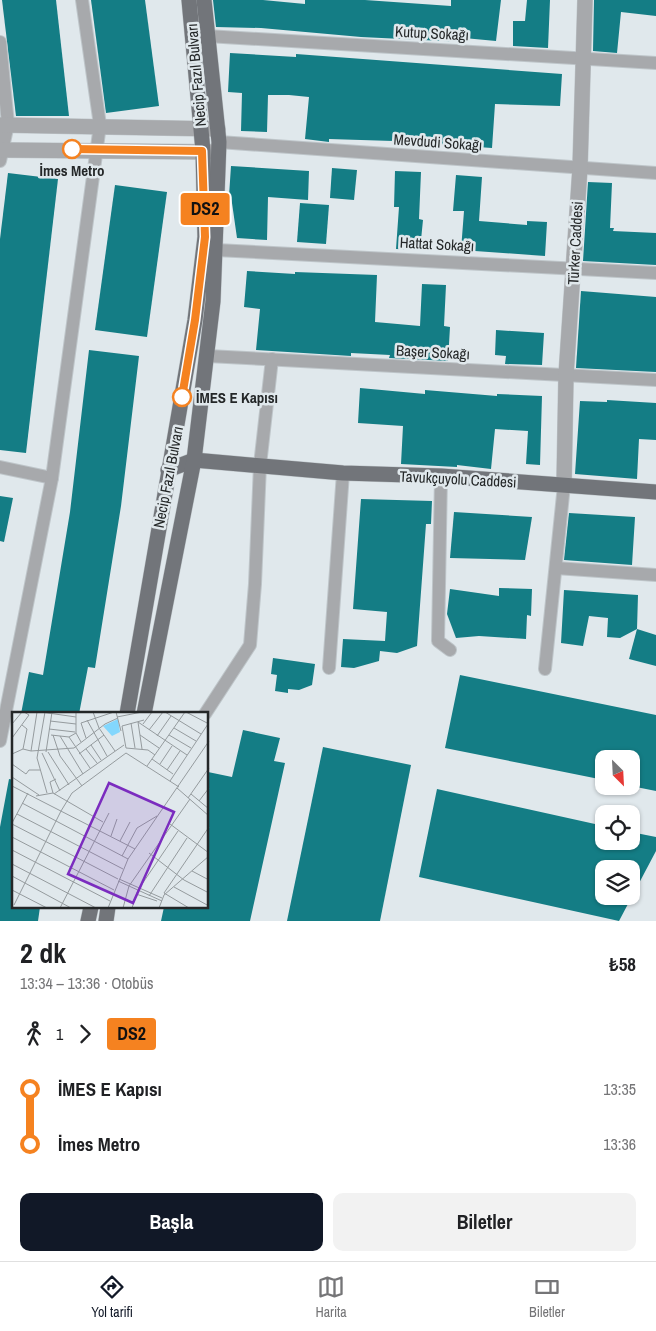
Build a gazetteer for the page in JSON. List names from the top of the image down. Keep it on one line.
{"streets":{"main road":["Necip Fazıl Bulvarı","Tavukçuyolu Caddesi"],"street":["Kutup Sokağı","Mevdudi Sokağı","Türker Caddesi","Hattat Sokağı","Başer Sokağı"]},"crossings":[["Kutup Sokağı","Necip Fazıl Bulvarı"],["Kutup Sokağı","Türker Caddesi"],["Necip Fazıl Bulvarı","Mevdudi Sokağı"],["Necip Fazıl Bulvarı","Hattat Sokağı"],["Necip Fazıl Bulvarı","Başer Sokağı"],["Necip Fazıl Bulvarı","Tavukçuyolu Caddesi"],["Mevdudi Sokağı","Türker Caddesi"],["Türker Caddesi","Hattat Sokağı"],["Türker Caddesi","Başer Sokağı"],["Türker Caddesi","Tavukçuyolu Caddesi"]],"places":["İmes Metro","İMES E Kapısı"],"lines":["bus line DS2"],"north":"bottom right","page":{"on_map":"DS2","heading":["2 dk","13:34 – 13:36 · Otobüs","₺58"],"legs":["1","DS2"],"list":[{"name":"İMES E Kapısı","value":"13:35"},{"name":"İmes Metro","value":"13:36"}],"buttons":["Başla","Biletler"],"tabs":["Yol tarifi","Harita","Biletler"]}}
